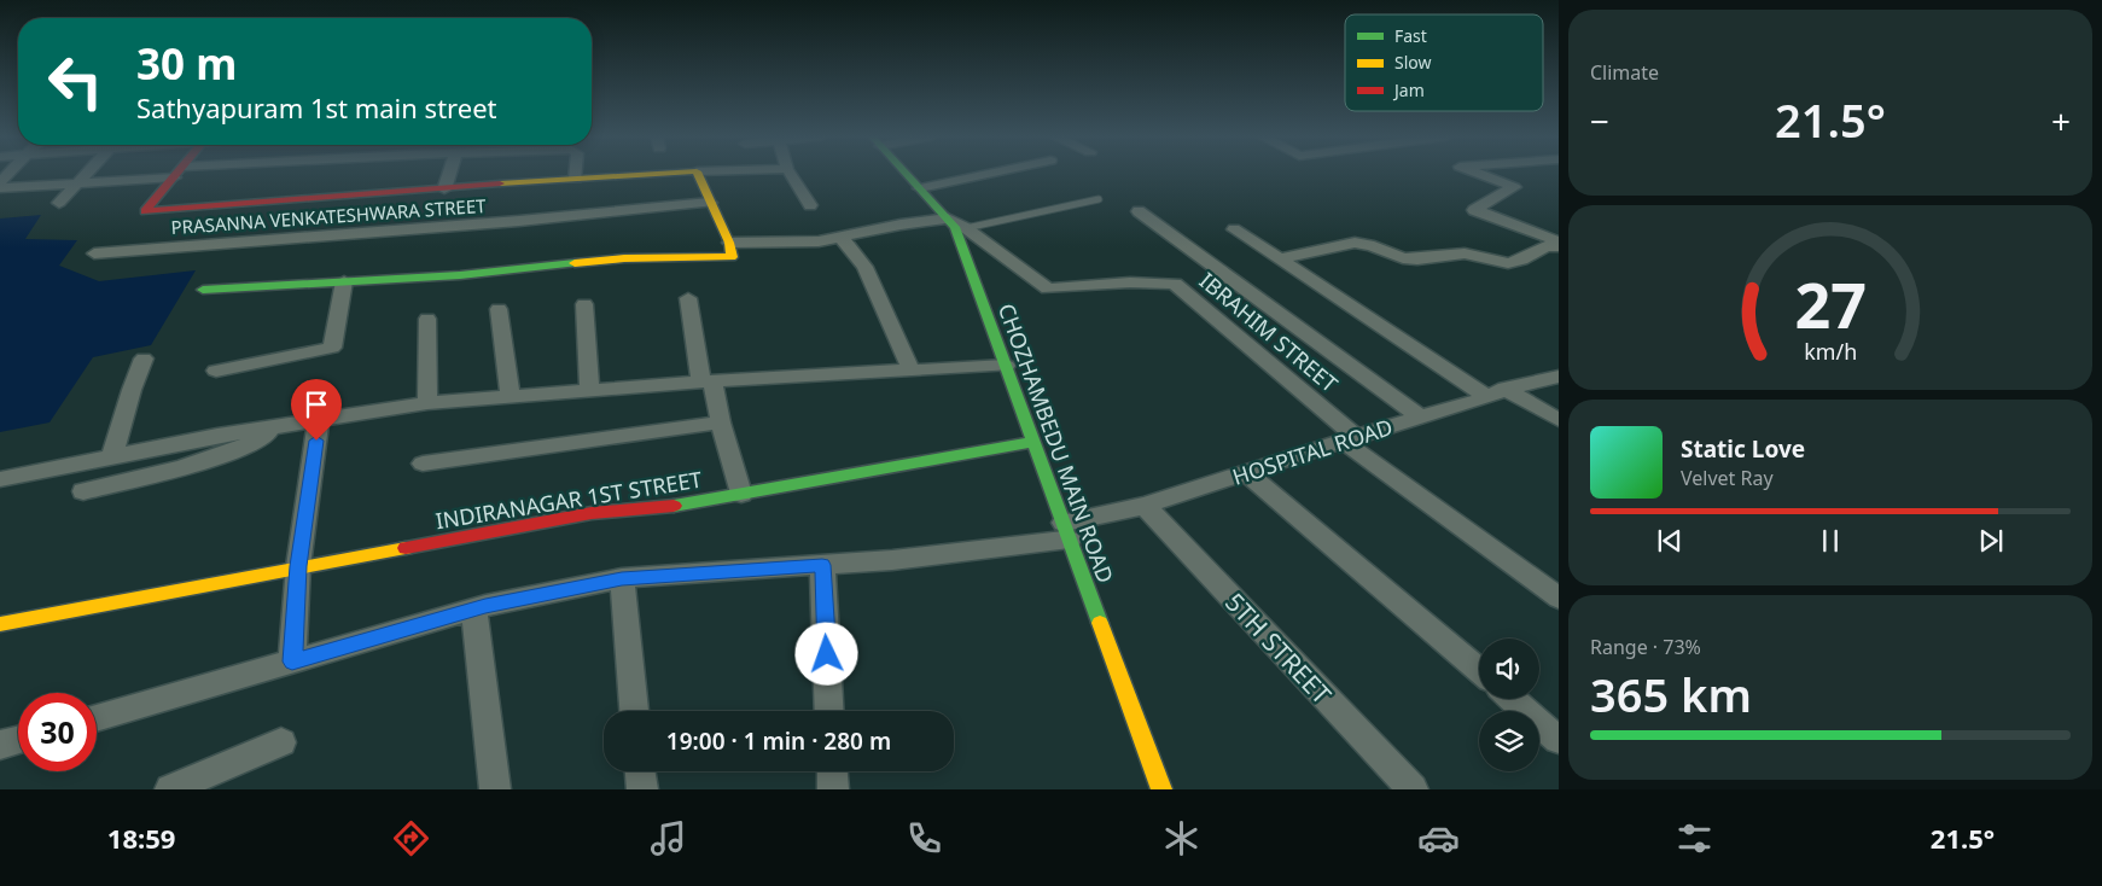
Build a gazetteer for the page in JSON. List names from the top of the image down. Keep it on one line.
{"streets":{"street":["PRASANNA VENKATESHWARA STREET","IBRAHIM STREET","CHOZHAMBEDU MAIN ROAD","HOSPITAL ROAD","INDIRANAGAR 1ST STREET","5TH STREET"]},"crossings":[["IBRAHIM STREET","CHOZHAMBEDU MAIN ROAD"],["IBRAHIM STREET","HOSPITAL ROAD"],["CHOZHAMBEDU MAIN ROAD","HOSPITAL ROAD"],["CHOZHAMBEDU MAIN ROAD","INDIRANAGAR 1ST STREET"],["HOSPITAL ROAD","5TH STREET"]],"legend":["Fast","Slow","Jam"],"page":{"tile":["Climate",["Range · 73%","365 km"]],"turn":["30 m","Sathyapuram 1st main street"],"heat":["−","21.5°","+"],"song":["Static Love","Velvet Ray"],"limit":"30","trip":"19:00 · 1 min · 280 m","tabs":["18:59","21.5°"],"gauge":["27","km/h"]}}
